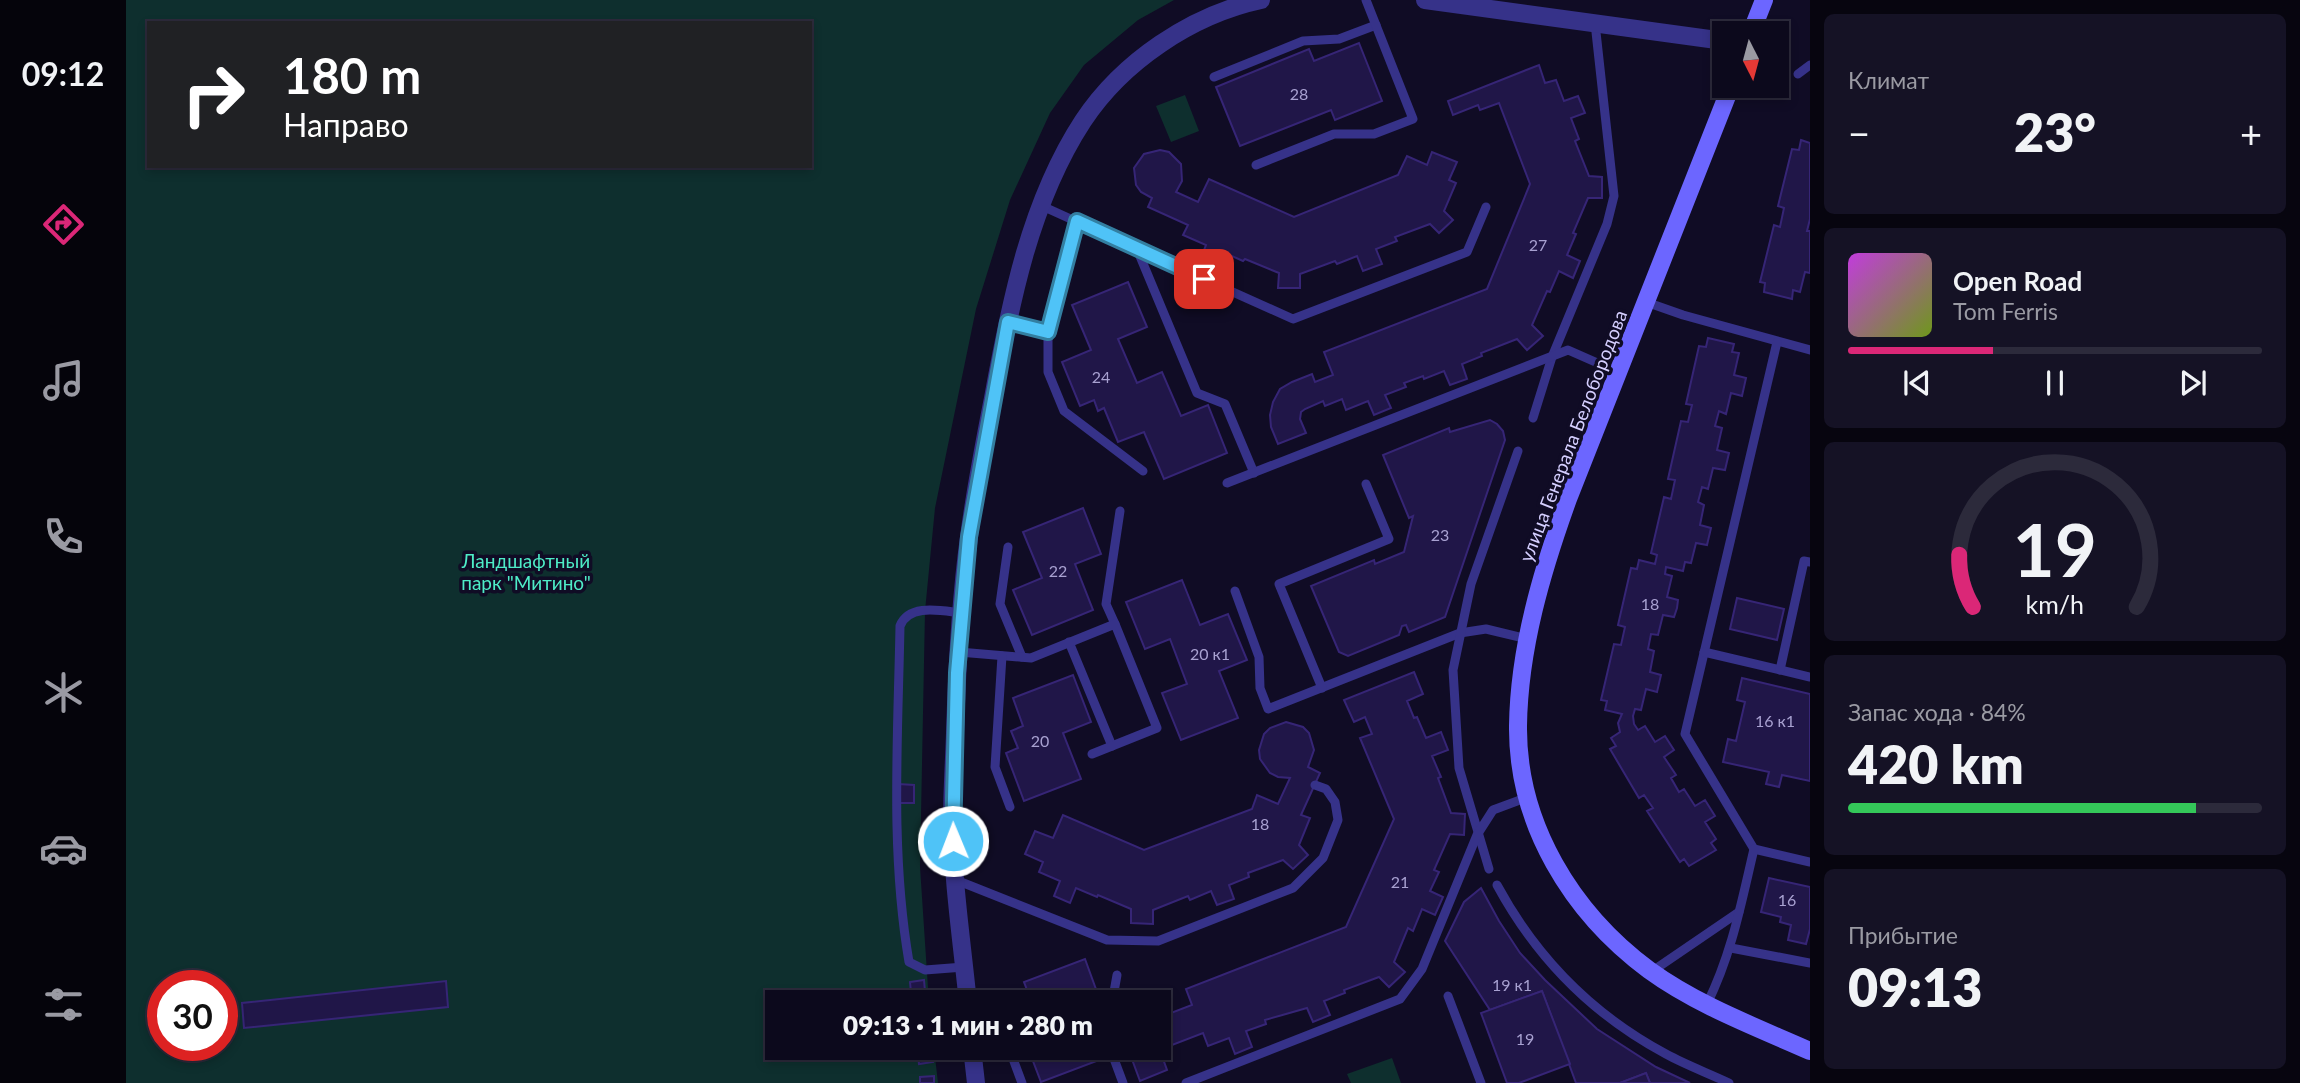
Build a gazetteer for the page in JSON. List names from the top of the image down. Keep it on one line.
{"streets":{"main road":["улица Генерала Белобородова"]},"parks":["Ландшафтный парк \"Митино\""],"house_numbers":["28","27","24","23","22","18","20 к1","16 к1","20","18","21","16","19 к1","19"],"north":"bottom","page":{"tabs":"09:12","tile":["Климат",["Запас хода · 84%","420 km"],["Прибытие","09:13"]],"turn":["180 m","Направо"],"heat":["−","23°","+"],"song":["Open Road","Tom Ferris"],"limit":"30","trip":"09:13 · 1 мин · 280 m","gauge":["19","km/h"]}}
